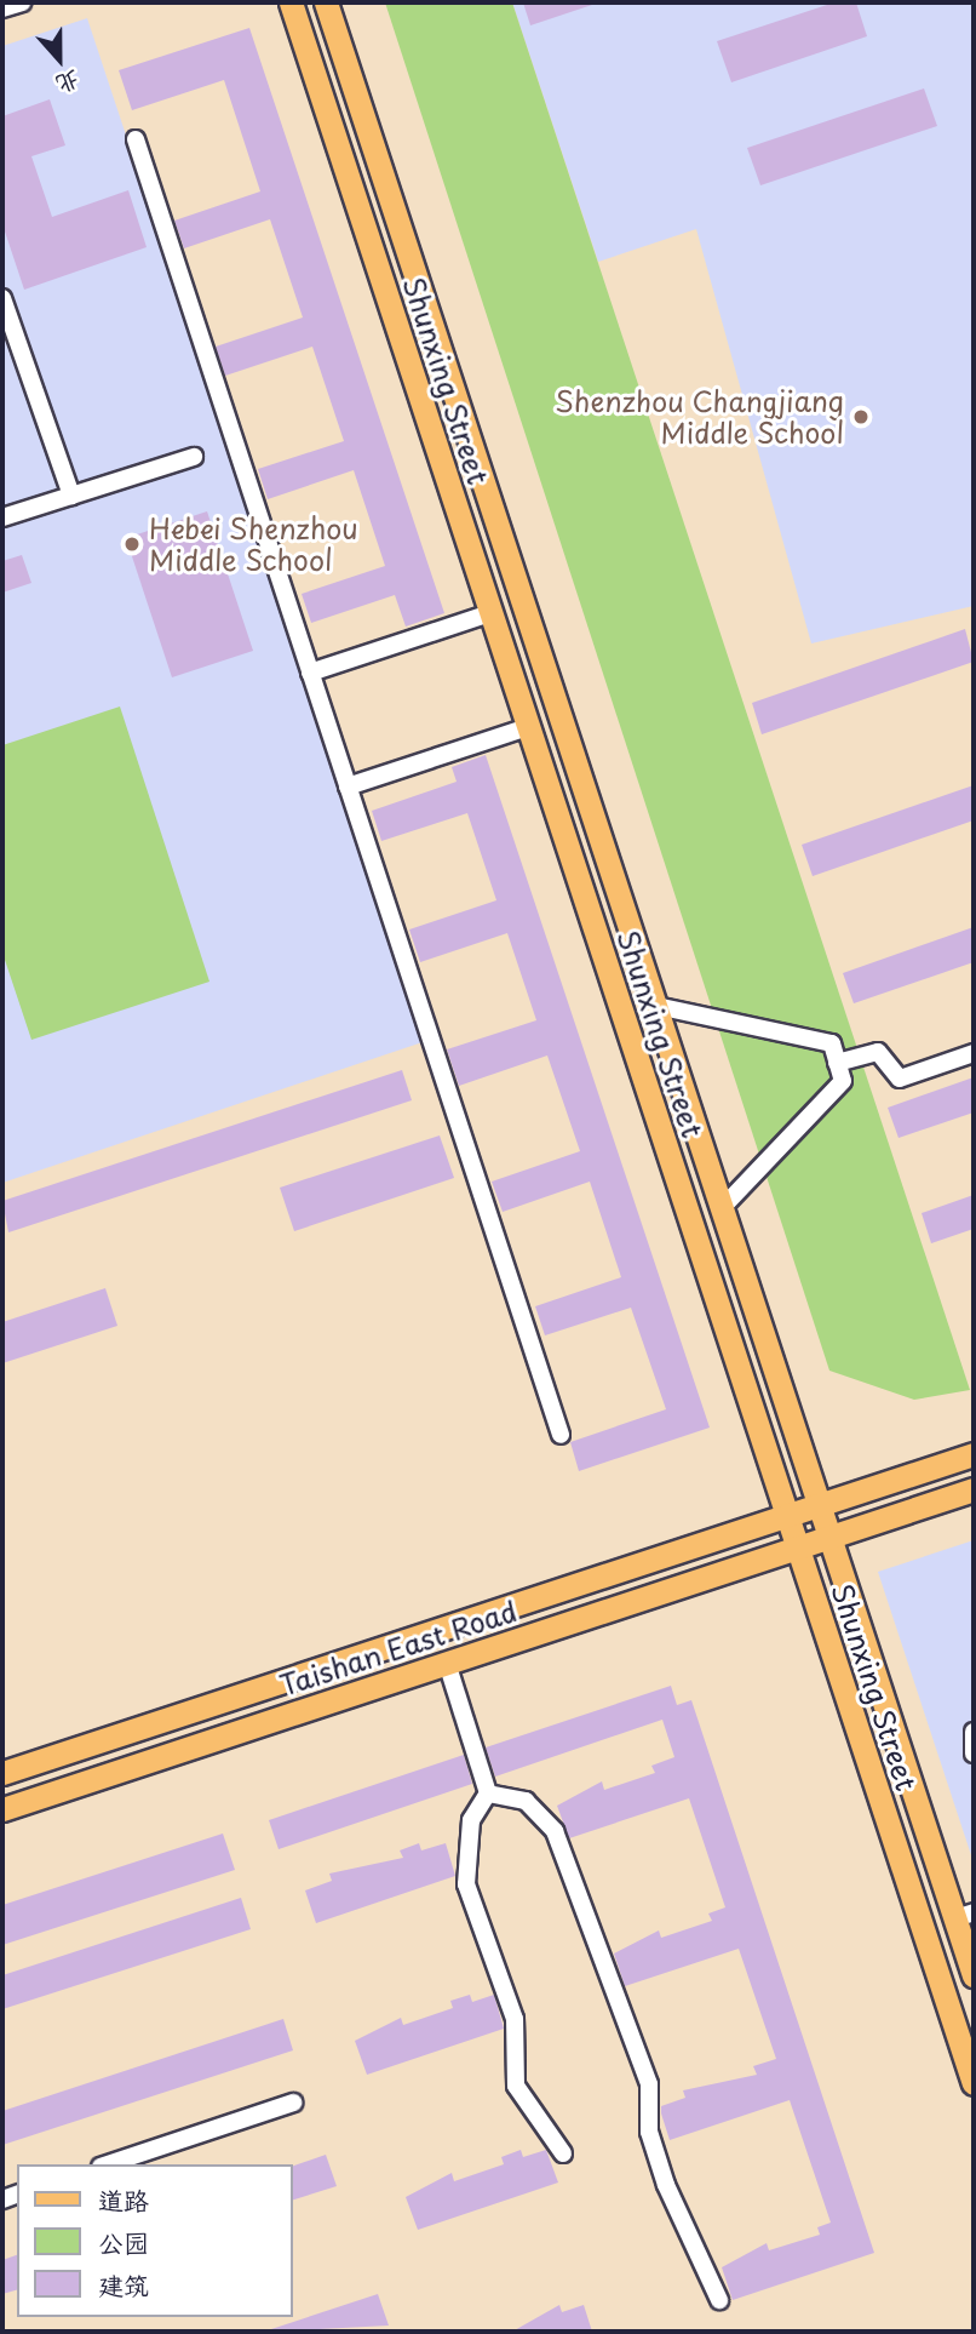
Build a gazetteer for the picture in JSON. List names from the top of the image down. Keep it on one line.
{"streets":{"main road":["Shunxing Street","Taishan East Road"]},"crossings":[["Shunxing Street","Taishan East Road"]],"places":["Shenzhou Changjiang Middle School","Hebei Shenzhou Middle School"],"legend":["道路","公园","建筑"],"north":"bottom"}
